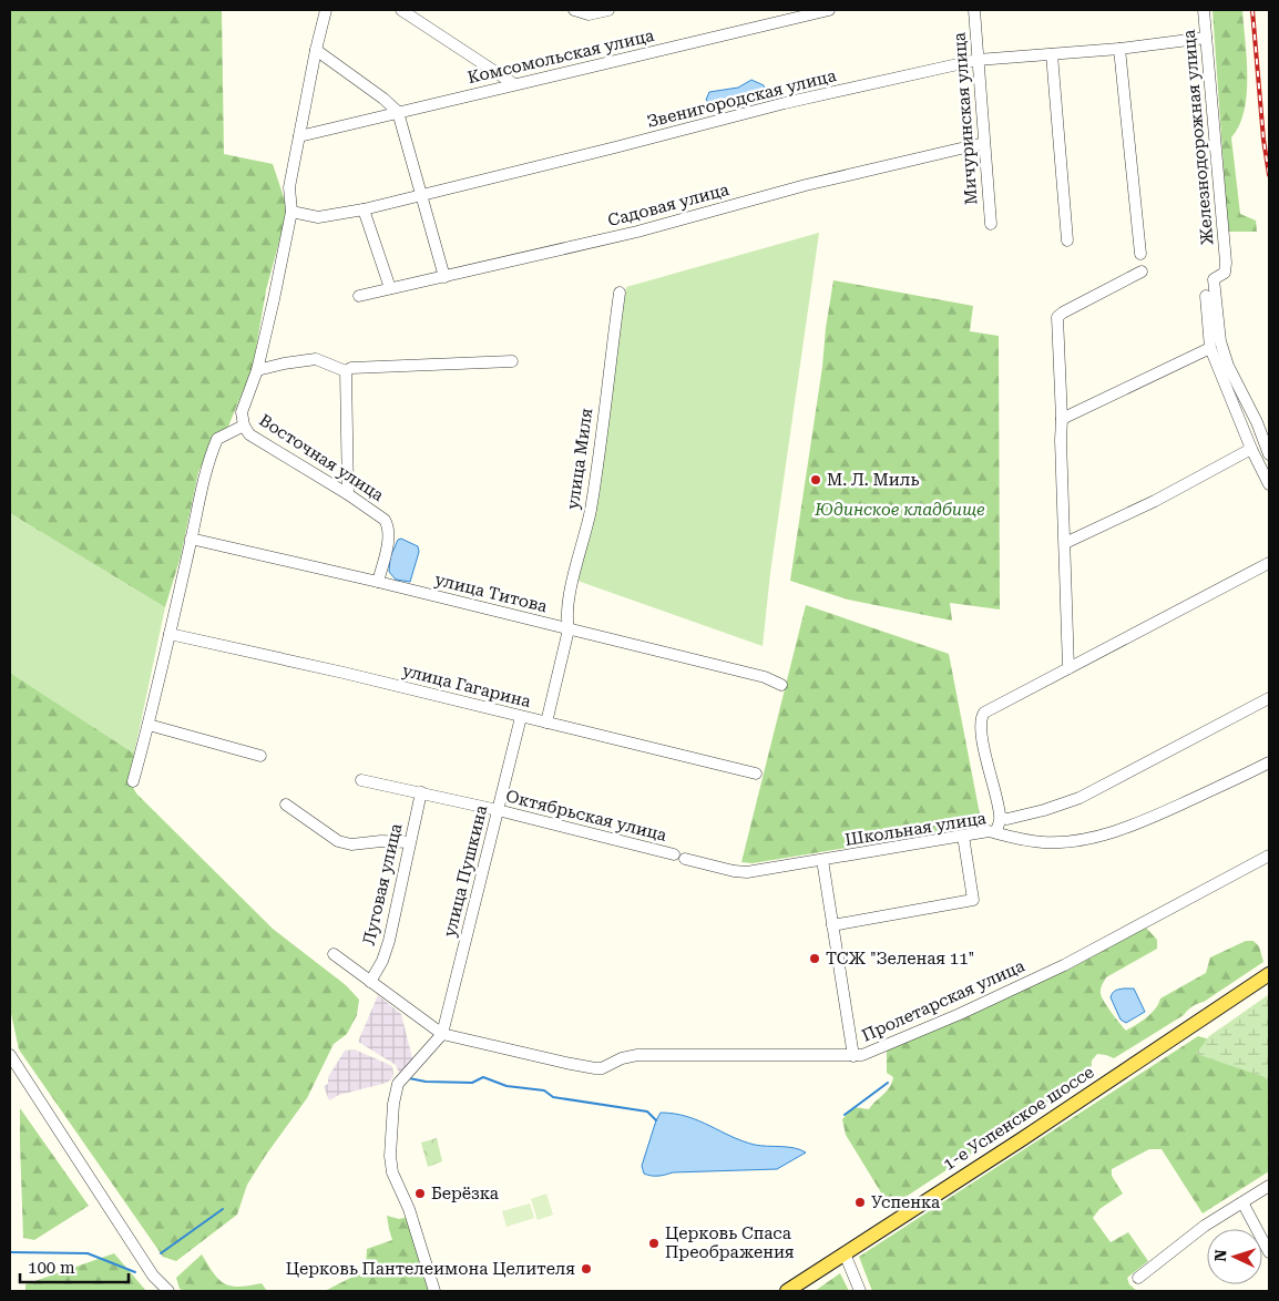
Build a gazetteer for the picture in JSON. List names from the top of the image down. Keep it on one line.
{"streets":{"main road":["1-е Успенское шоссе"],"street":["Комсомольская улица","Звенигородская улица","Мичуринская улица","Железнодорожная улица","Садовая улица","Восточная улица","улица Миля","улица Титова","улица Гагарина","Октябрьская улица","Школьная улица","улица Пушкина","Луговая улица","Пролетарская улица"]},"crossings":[["Звенигородская улица","Мичуринская улица"],["Звенигородская улица","Железнодорожная улица"],["Мичуринская улица","Садовая улица"],["Восточная улица","улица Титова"],["улица Миля","улица Титова"],["улица Гагарина","улица Пушкина"],["Октябрьская улица","улица Пушкина"],["Октябрьская улица","Луговая улица"],["улица Пушкина","Пролетарская улица"]],"parks":["Юдинское кладбище"],"places":["М. Л. Миль","ТСЖ \"Зеленая 11\"","Берёзка","Успенка","Церковь Спаса Преображения","Церковь Пантелеимона Целителя"],"scale_bar":"100 m","north":"left"}
